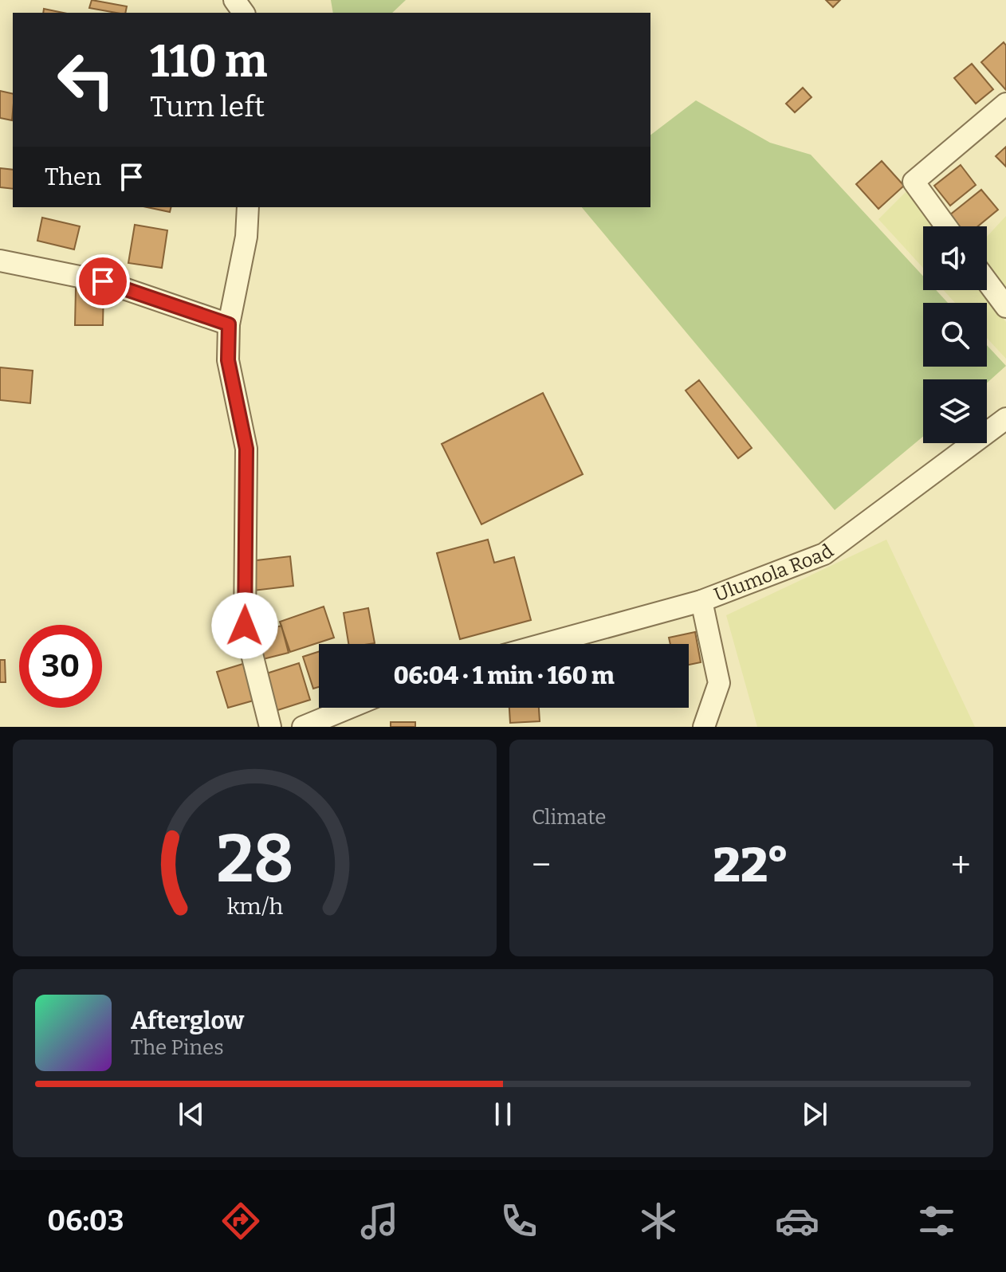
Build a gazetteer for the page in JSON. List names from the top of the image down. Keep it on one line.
{"streets":{"street":["Ulumola Road"]},"page":{"turn":["110 m","Turn left"],"then":"Then","limit":"30","trip":"06:04 · 1 min · 160 m","tile":"Climate","heat":["−","22°","+"],"song":["Afterglow","The Pines"],"tabs":"06:03","gauge":["28","km/h"]}}
